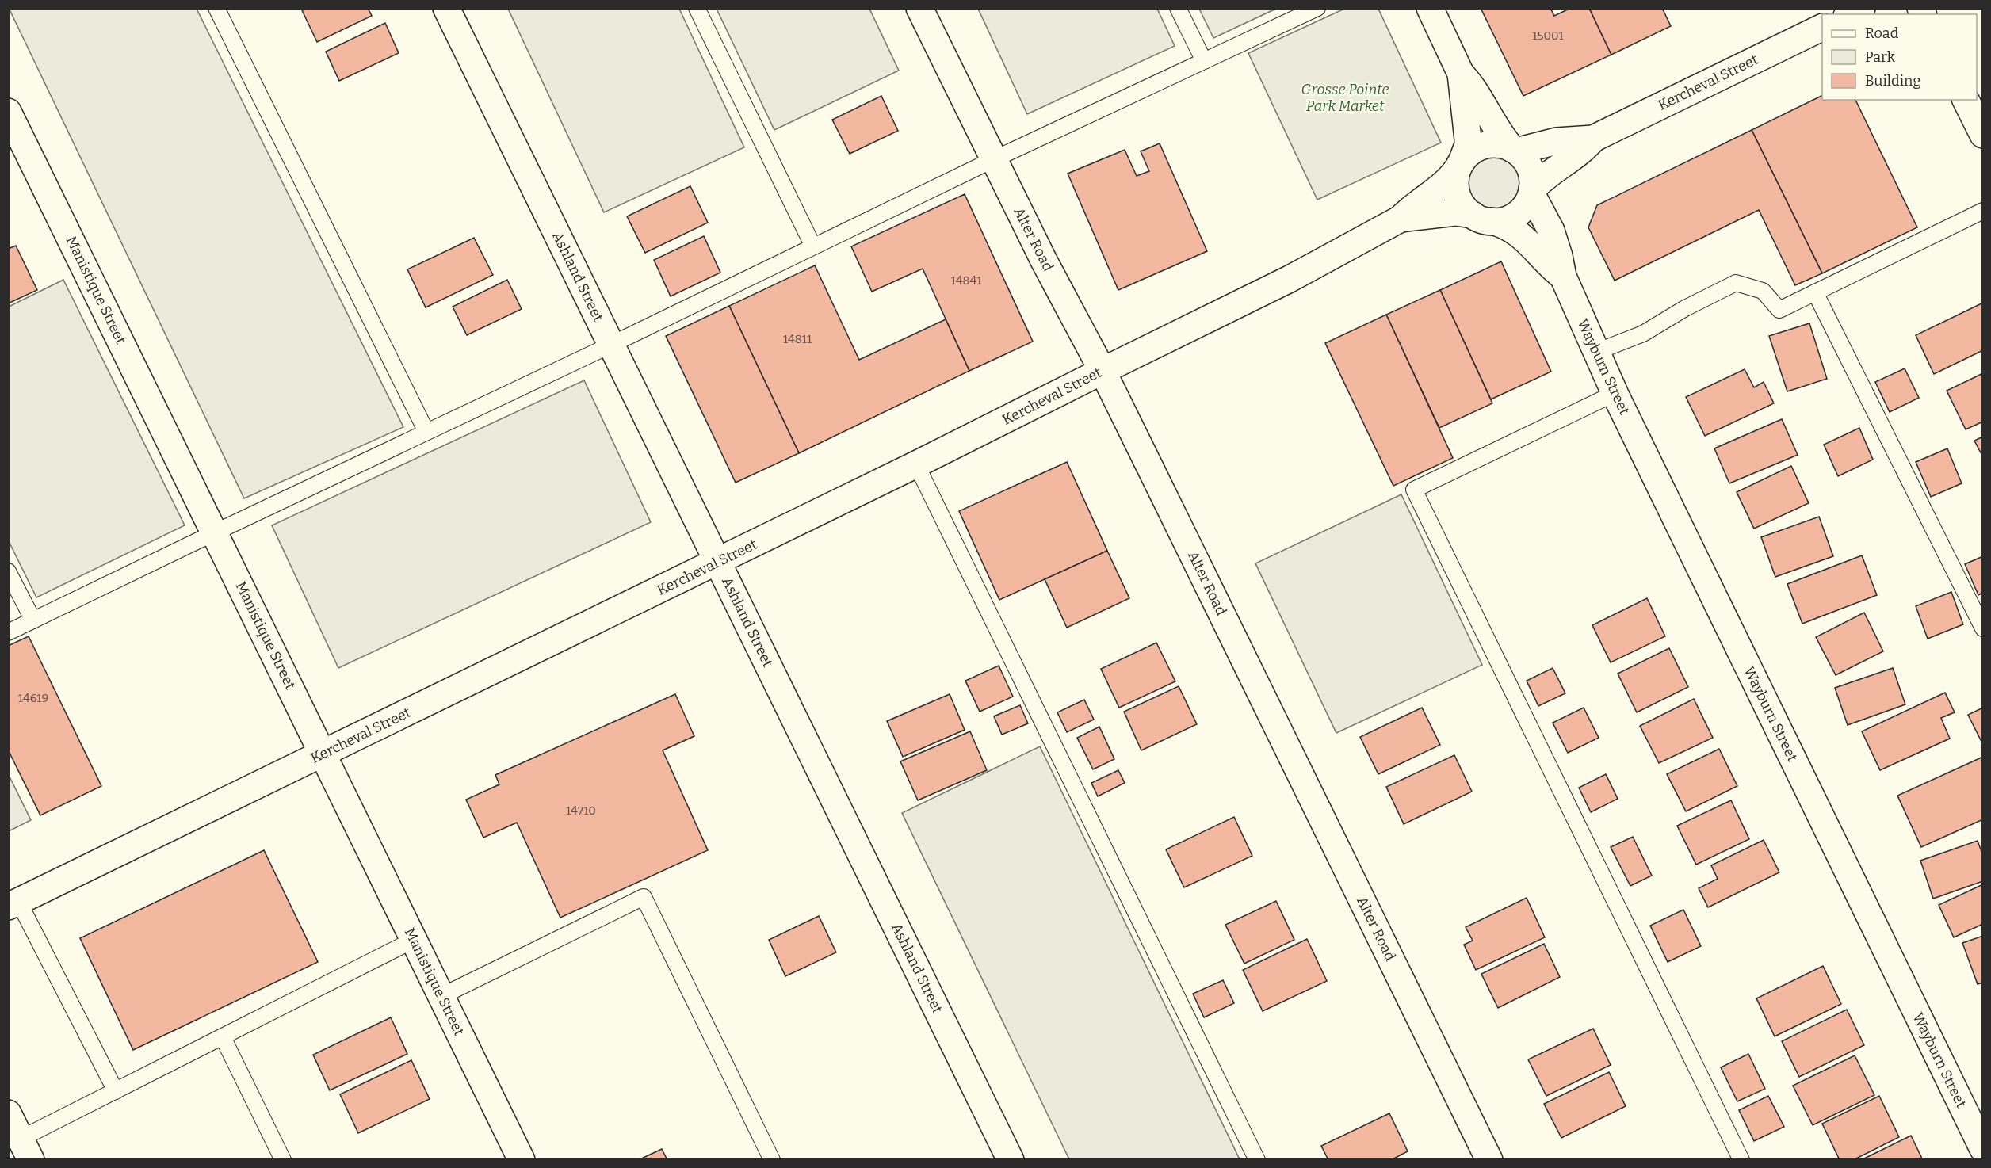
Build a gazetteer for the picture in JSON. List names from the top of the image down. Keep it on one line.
{"streets":{"street":["Kercheval Street","Alter Road","Ashland Street","Manistique Street","Wayburn Street"]},"crossings":[["Kercheval Street","Alter Road"],["Kercheval Street","Ashland Street"],["Kercheval Street","Manistique Street"],["Kercheval Street","Wayburn Street"]],"parks":["Grosse Pointe Park Market"],"house_numbers":["15001","14841","14811","14619","14710"],"legend":["Road","Park","Building"]}
